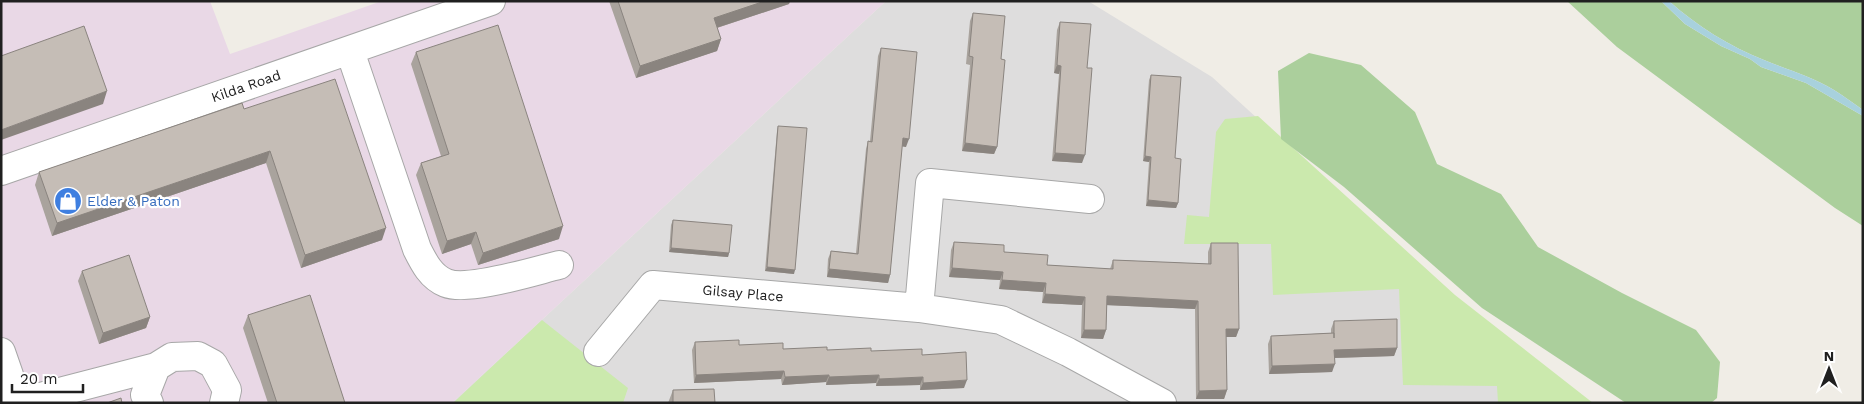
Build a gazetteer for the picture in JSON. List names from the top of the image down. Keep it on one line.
{"streets":{"street":["Kilda Road","Gilsay Place"]},"places":{"shop":["Elder & Paton"]},"scale_bar":"20 m","north":"top"}
